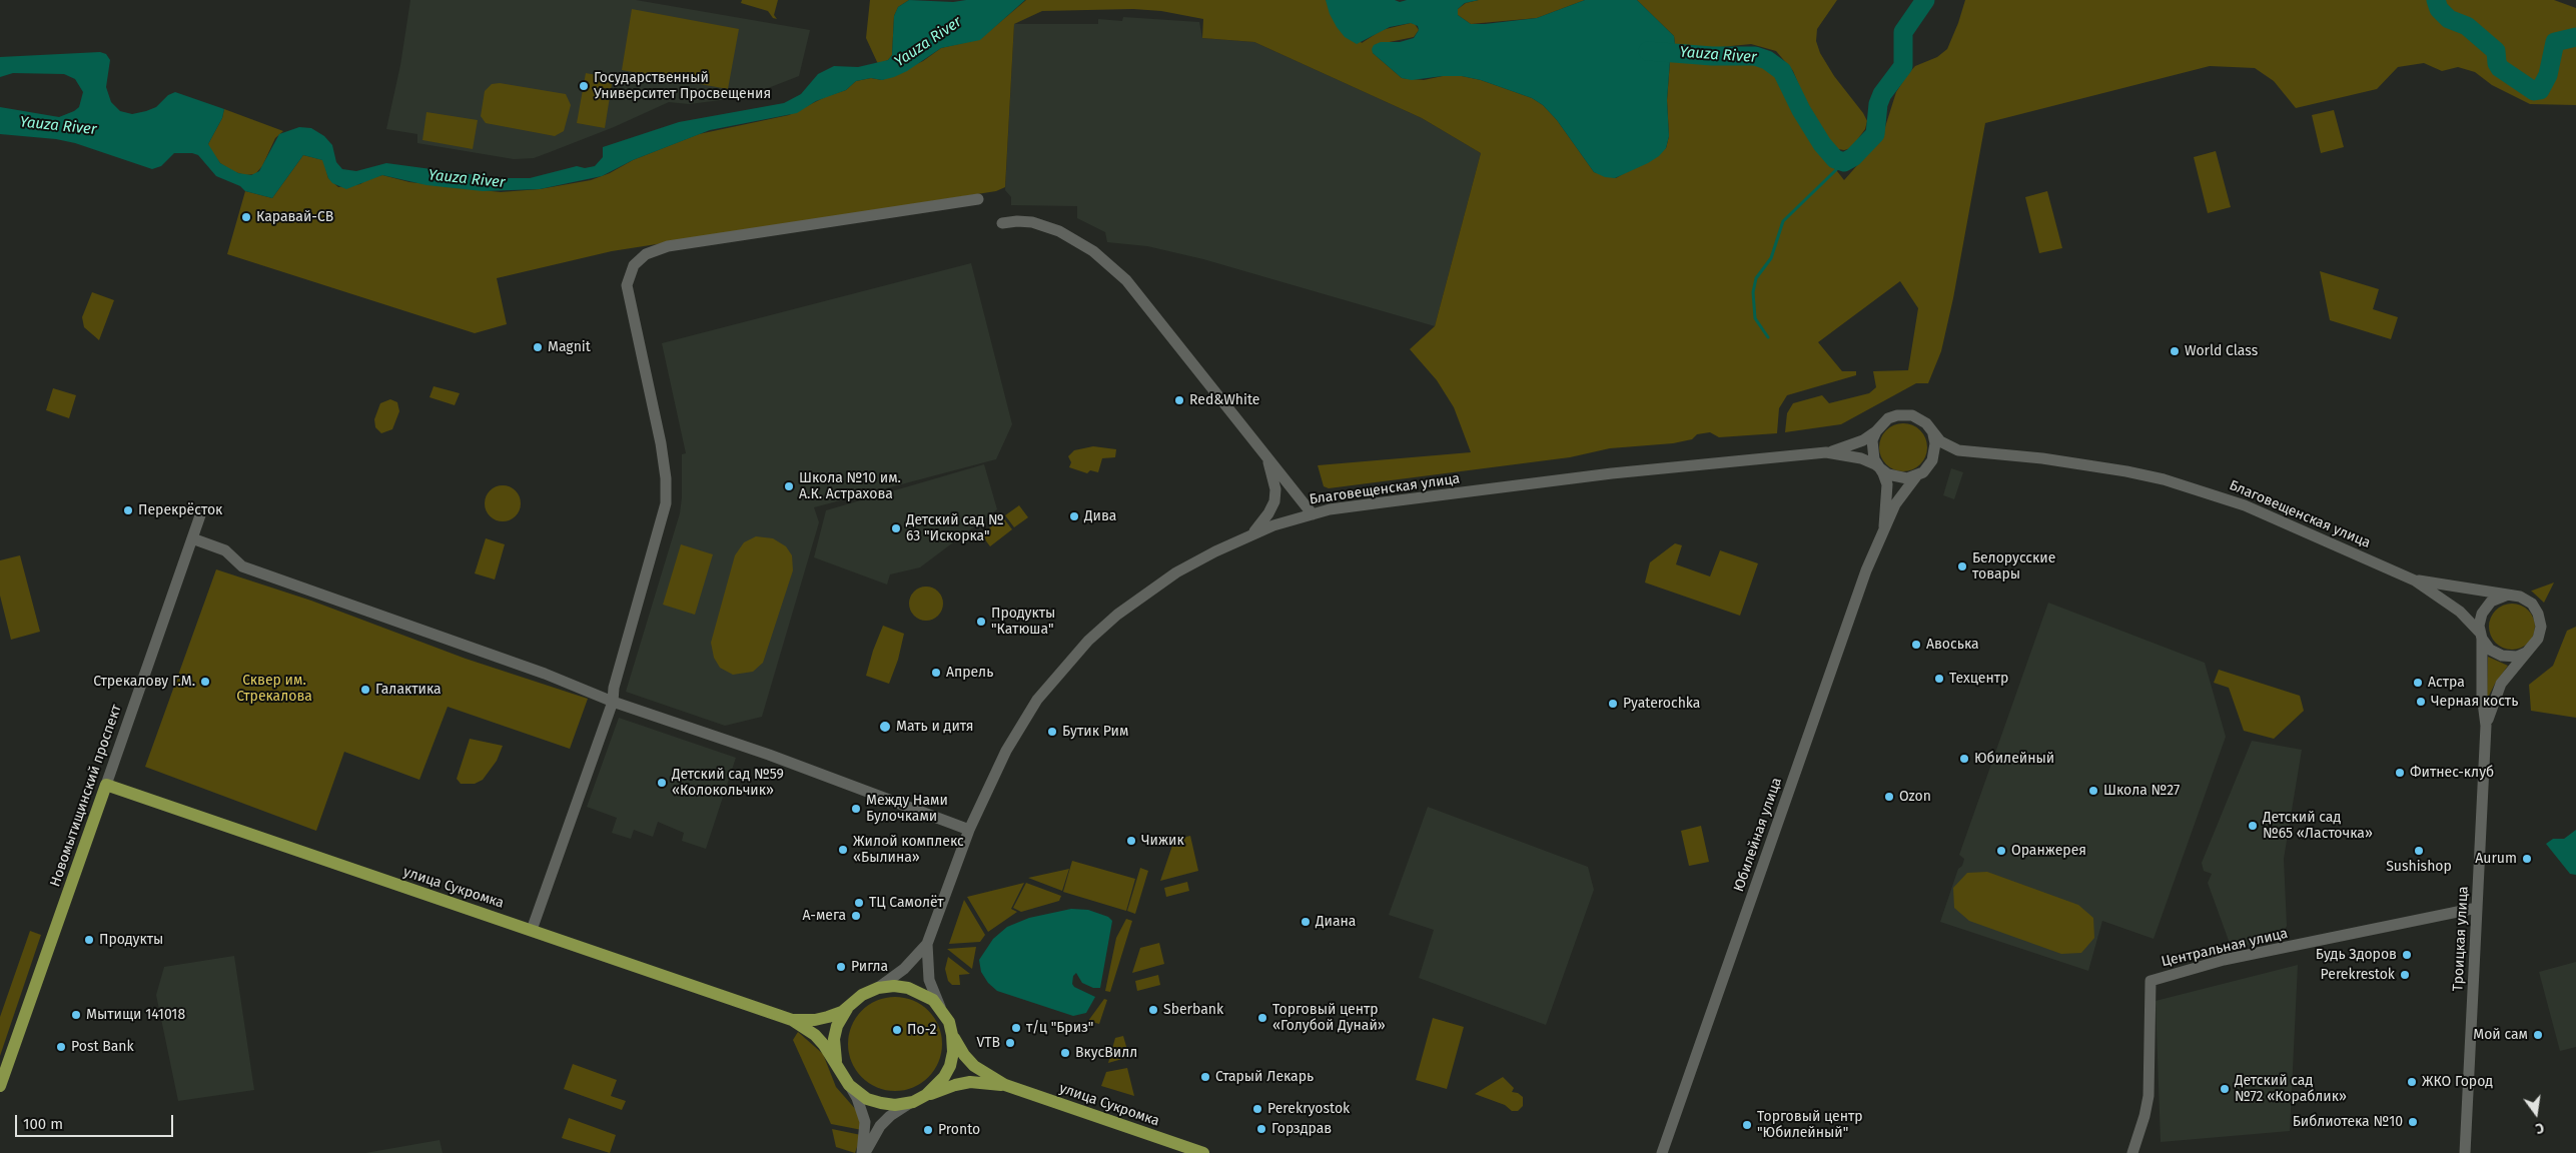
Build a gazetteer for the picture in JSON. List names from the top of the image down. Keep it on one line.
{"streets":{"main road":["Новомытищинский проспект","улица Сукромка"],"street":["Благовещенская улица","Юбилейная улица","Троицкая улица","Центральная улица"]},"crossings":[["Новомытищинский проспект","улица Сукромка"],["Троицкая улица","Центральная улица"]],"water":["Yauza River"],"parks":["Сквер им. Стрекалова"],"places":["Государственный Университет Просвещения","Каравай-СВ","Magnit","World Class","Red&White","Школа №10 им. А.К. Астрахова","Перекрёсток","Дива","Детский сад № 63 \"Искорка\"","Белорусские товары","Продукты \"Катюша\"","Авоська","Апрель","Техцентр","Стрекалову Г.М.","Астра","Галактика","Черная кость","Pyaterochka","Мать и дитя","Бутик Рим","Юбилейный","Фитнес-клуб","Детский сад №59 «Колокольчик»","Школа №27","Ozon","Между Нами Булочками","Детский сад №65 «Ласточка»","Чижик","Жилой комплекс «Былина»","Оранжерея","Sushishop","Aurum","ТЦ Самолёт","А-мега","Диана","Продукты","Будь Здоров","Ригла","Perekrestok","Sberbank","Мытищи 141018","Торговый центр «Голубой Дунай»","т/ц \"Бриз\"","По-2","Мой сам","VTB","Post Bank","ВкусВилл","Старый Лекарь","ЖКО Город","Детский сад №72 «Кораблик»","Perekryostok","Библиотека №10","Торговый центр \"Юбилейный\"","Горздрав","Pronto"],"scale_bar":"100 m","north":"bottom"}
